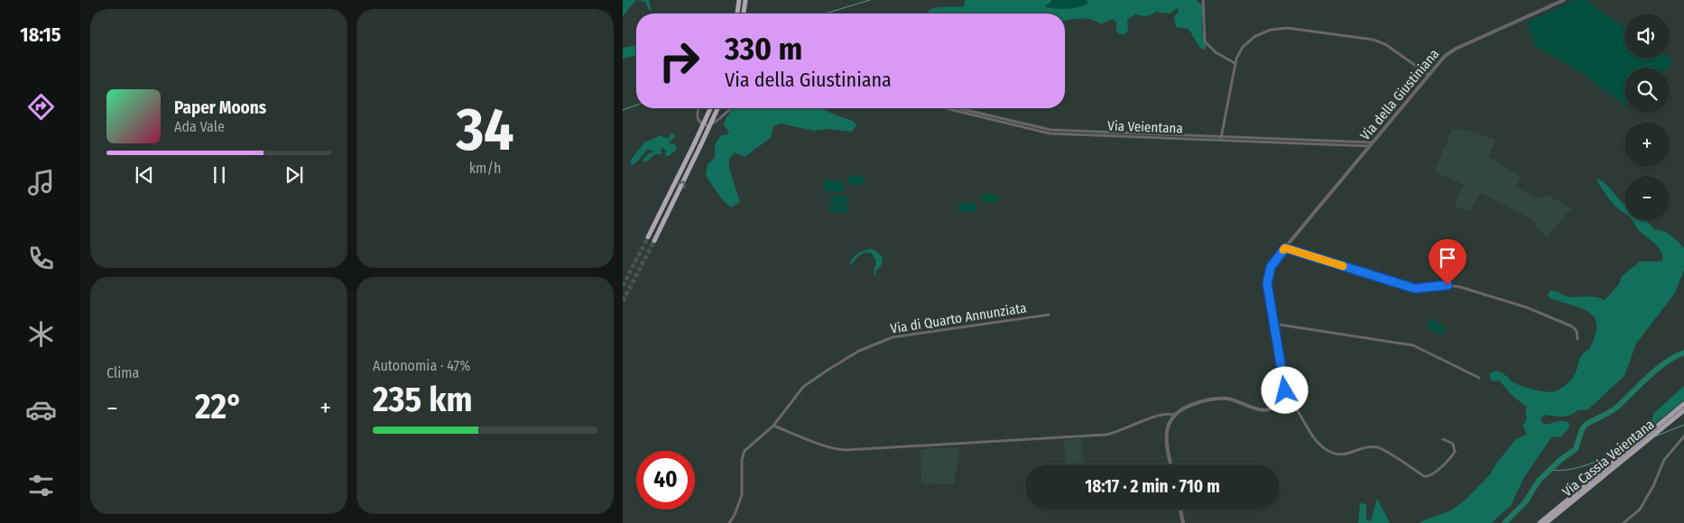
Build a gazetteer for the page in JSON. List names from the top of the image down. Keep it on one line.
{"streets":{"highway":["Via Cassia Veientana"],"street":["Via della Giustiniana","Via Veientana","Via di Quarto Annunziata"]},"crossings":[["Via della Giustiniana","Via Veientana"]],"page":{"tabs":"18:15","tile":[["34","km/h"],"Clima",["Autonomia · 47%","235 km"]],"map_buttons":["+","−"],"turn":["330 m","Via della Giustiniana"],"song":["Paper Moons","Ada Vale"],"heat":["−","22°","+"],"limit":"40","trip":"18:17 · 2 min · 710 m"}}
